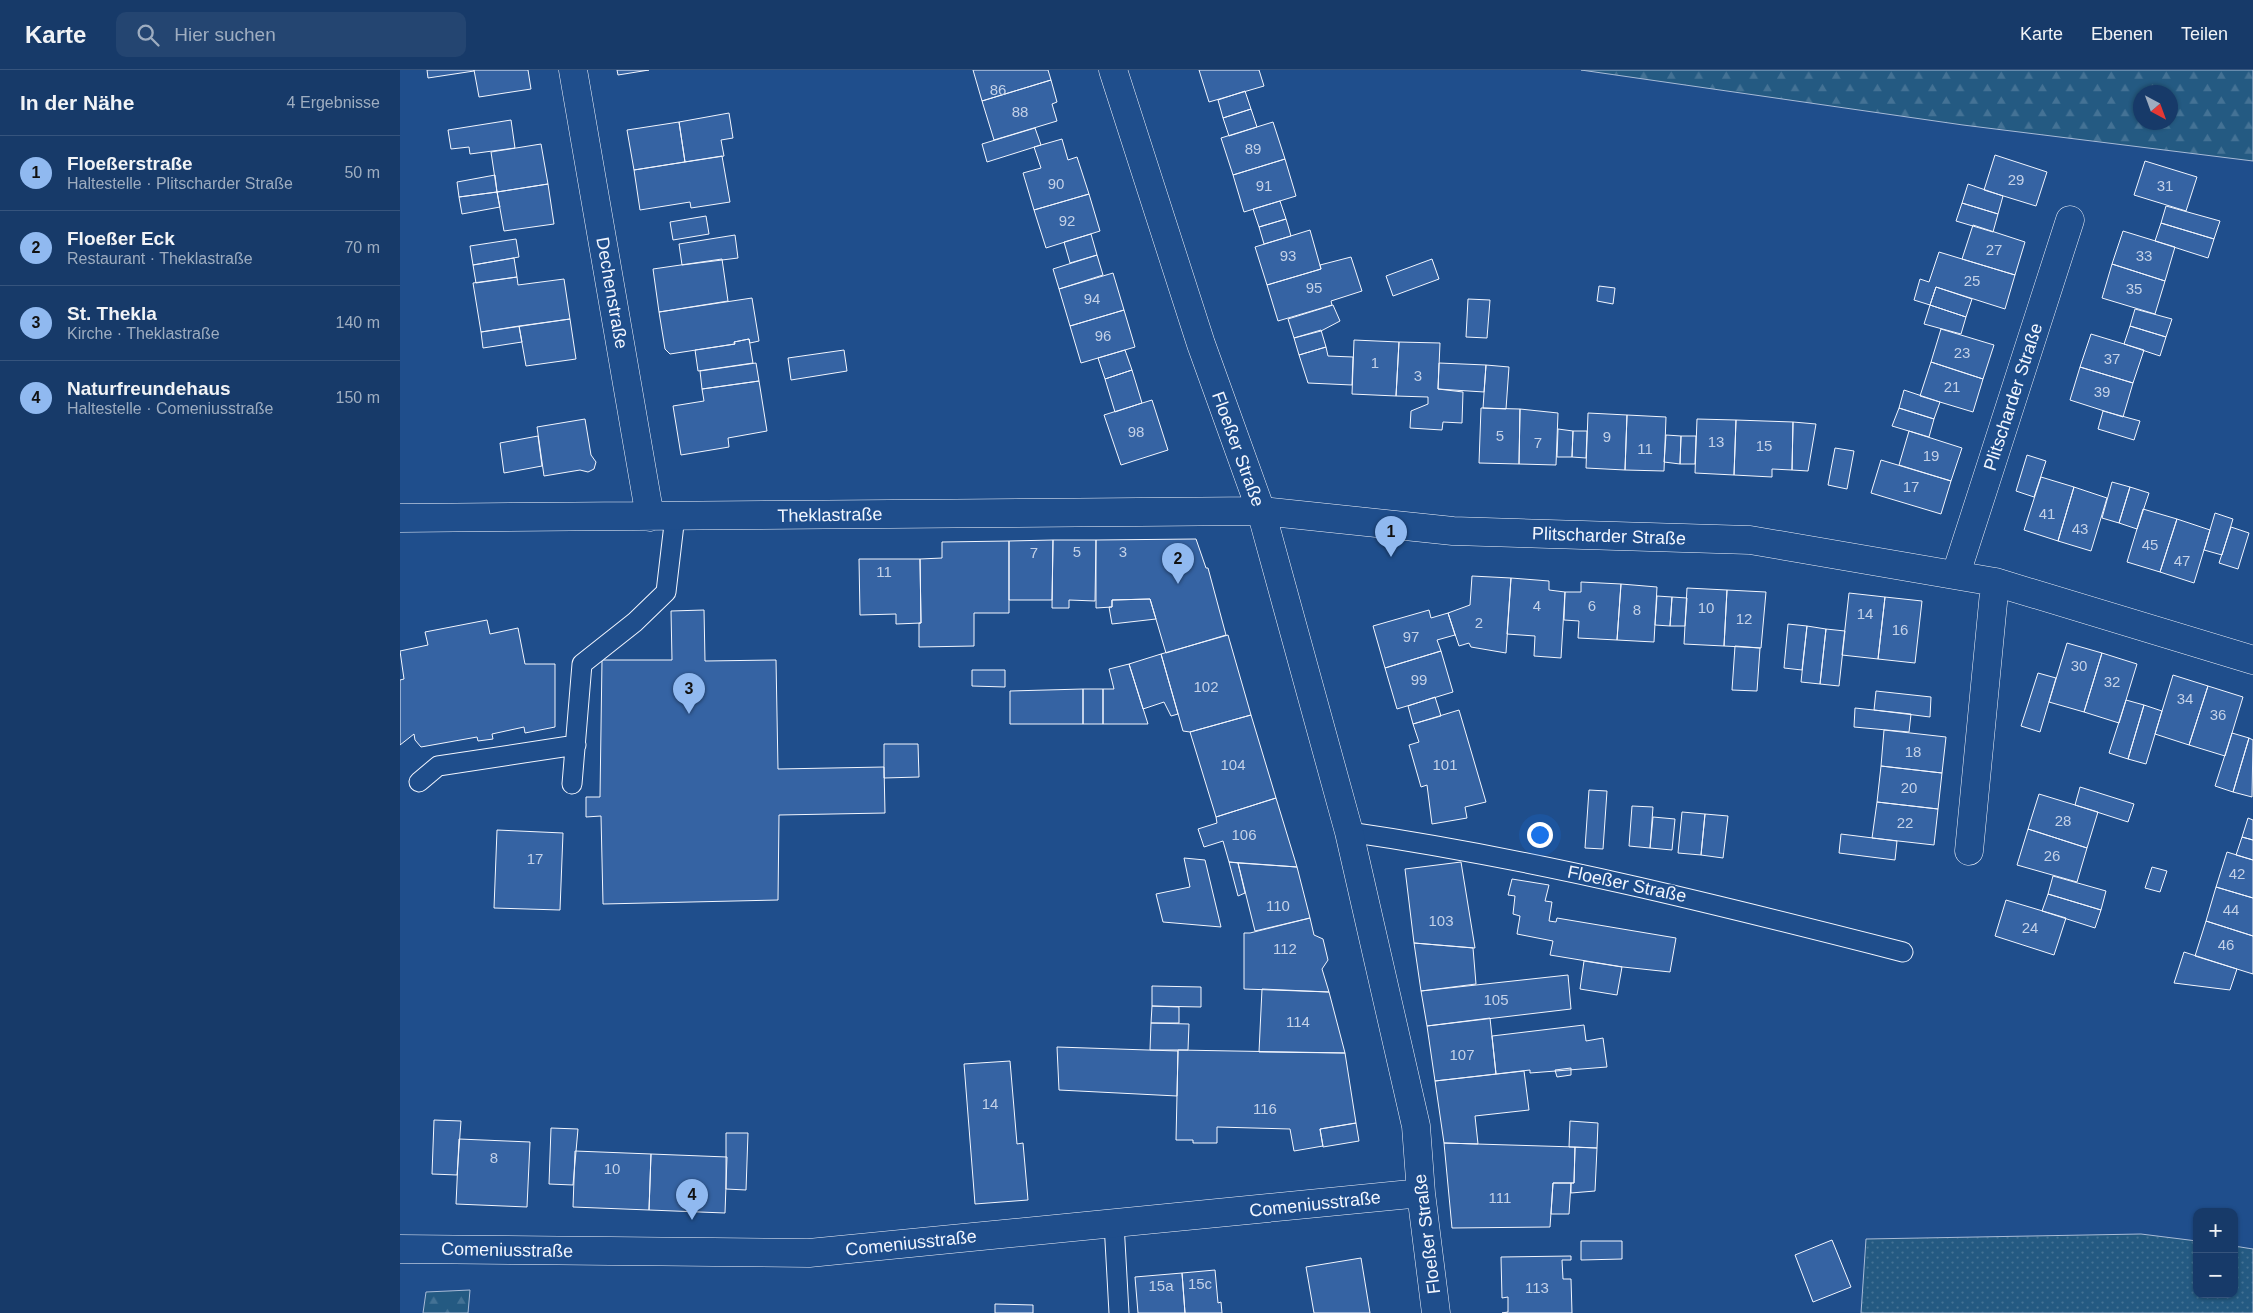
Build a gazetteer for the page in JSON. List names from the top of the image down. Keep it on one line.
{"streets":{"street":["Dechenstraße","Plitscharder Straße","Floeßer Straße","Theklastraße","Comeniusstraße"]},"crossings":[["Dechenstraße","Theklastraße"],["Plitscharder Straße","Floeßer Straße"],["Plitscharder Straße","Theklastraße"],["Floeßer Straße","Theklastraße"],["Floeßer Straße","Comeniusstraße"]],"house_numbers":["86","88","89","29","90","91","31","92","27","93","33","25","95","35","94","96","23","37","1","3","21","39","98","5","9","13","7","15","11","19","17","41","43","45","5","3","7","47","11","4","6","10","8","14","12","2","16","97","30","99","32","102","34","36","18","104","101","20","28","22","106","26","17","42","110","44","103","24","46","112","105","114","107","14","116","8","10","111","15c","15a","113"],"north":"bottom right","page":{"header":"Karte","search":"Hier suchen","nav":["Karte","Ebenen","Teilen"],"heading":["In der Nähe","4 Ergebnisse"],"list":[{"mark":"1","name":"Floeßerstraße","note":"Haltestelle · Plitscharder Straße","value":"50 m"},{"mark":"2","name":"Floeßer Eck","note":"Restaurant · Theklastraße","value":"70 m"},{"mark":"3","name":"St. Thekla","note":"Kirche · Theklastraße","value":"140 m"},{"mark":"4","name":"Naturfreundehaus","note":"Haltestelle · Comeniusstraße","value":"150 m"}],"pins":["1","2","3","4"],"map_buttons":["+","−"]}}
